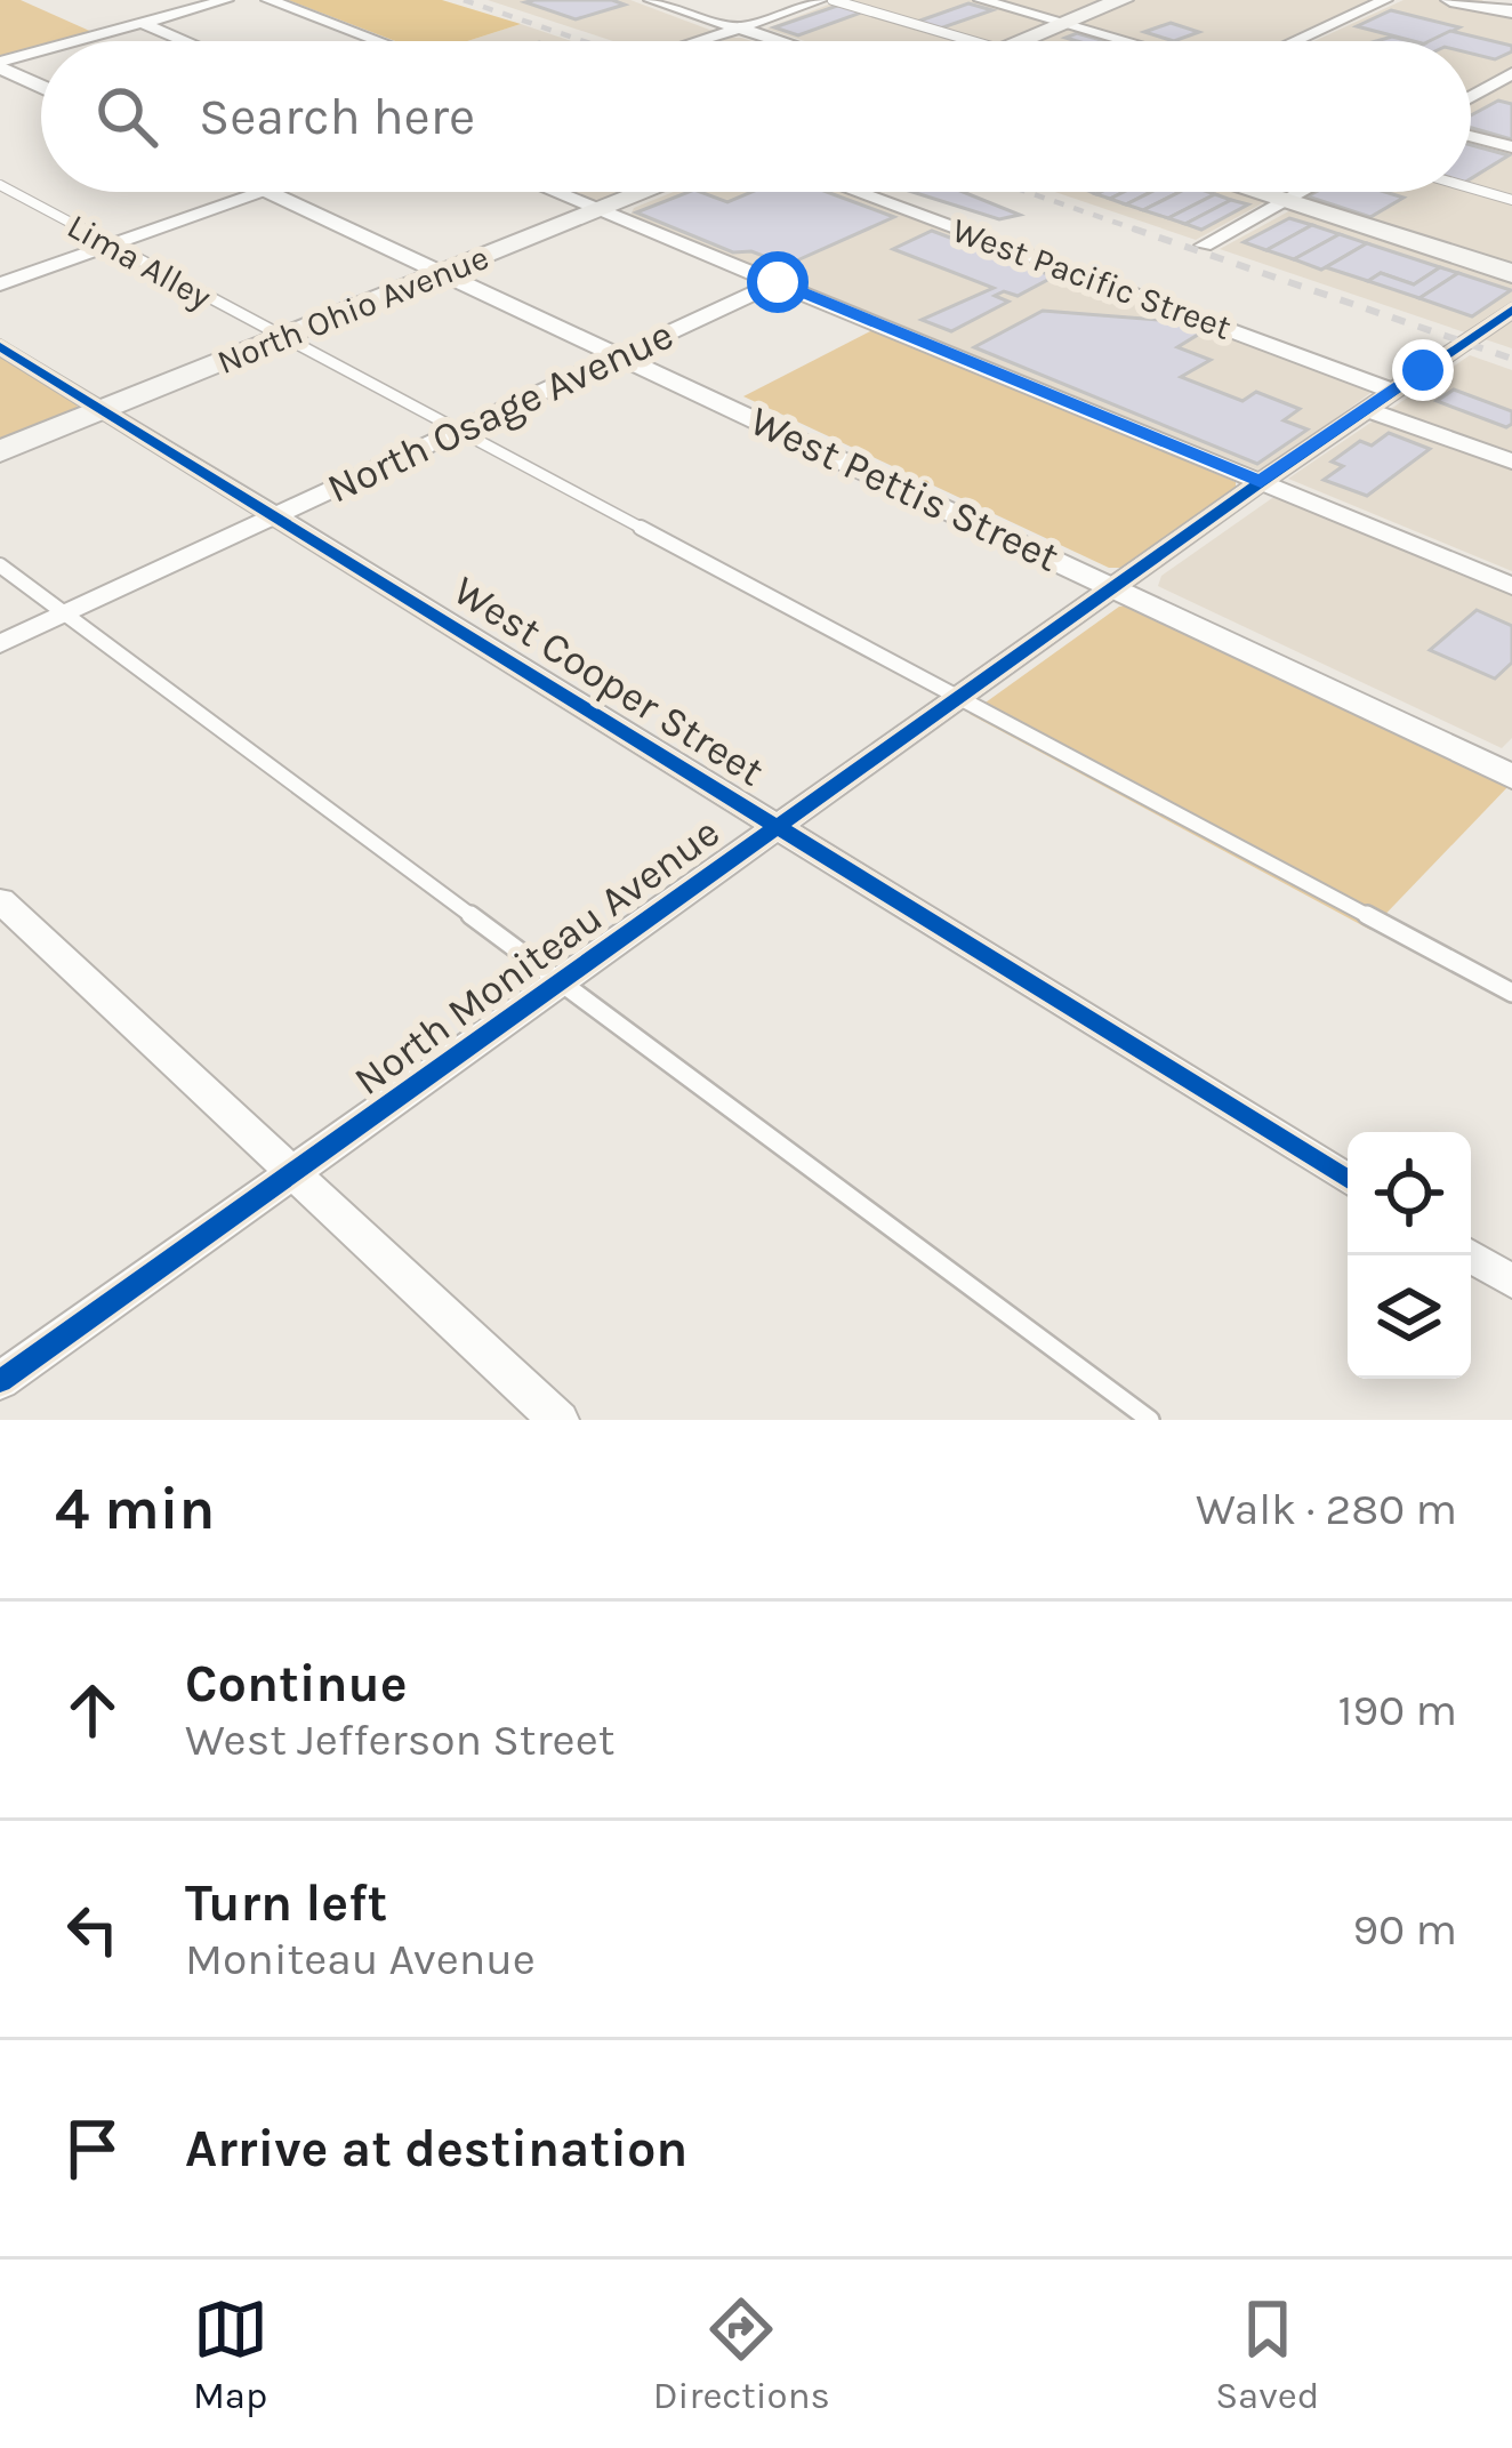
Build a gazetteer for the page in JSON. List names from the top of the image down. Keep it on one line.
{"streets":{"main road":["North Ohio Avenue"],"street":["West Pacific Street","North Osage Avenue","West Pettis Street","West Cooper Street","North Moniteau Avenue"],"lane":["Lima Alley"]},"crossings":[["Lima Alley","North Ohio Avenue"],["Lima Alley","North Osage Avenue"],["Lima Alley","North Moniteau Avenue"],["West Pacific Street","North Moniteau Avenue"],["North Ohio Avenue","West Pettis Street"],["North Ohio Avenue","West Cooper Street"],["North Osage Avenue","West Pettis Street"],["North Osage Avenue","West Cooper Street"],["West Pettis Street","North Moniteau Avenue"],["West Cooper Street","North Moniteau Avenue"]],"page":{"search":"Search here","heading":["4 min","Walk · 280 m"],"list":[["Continue","West Jefferson Street","190 m"],["Turn left","Moniteau Avenue","90 m"],"Arrive at destination"],"nav":["Map","Directions","Saved"]}}
